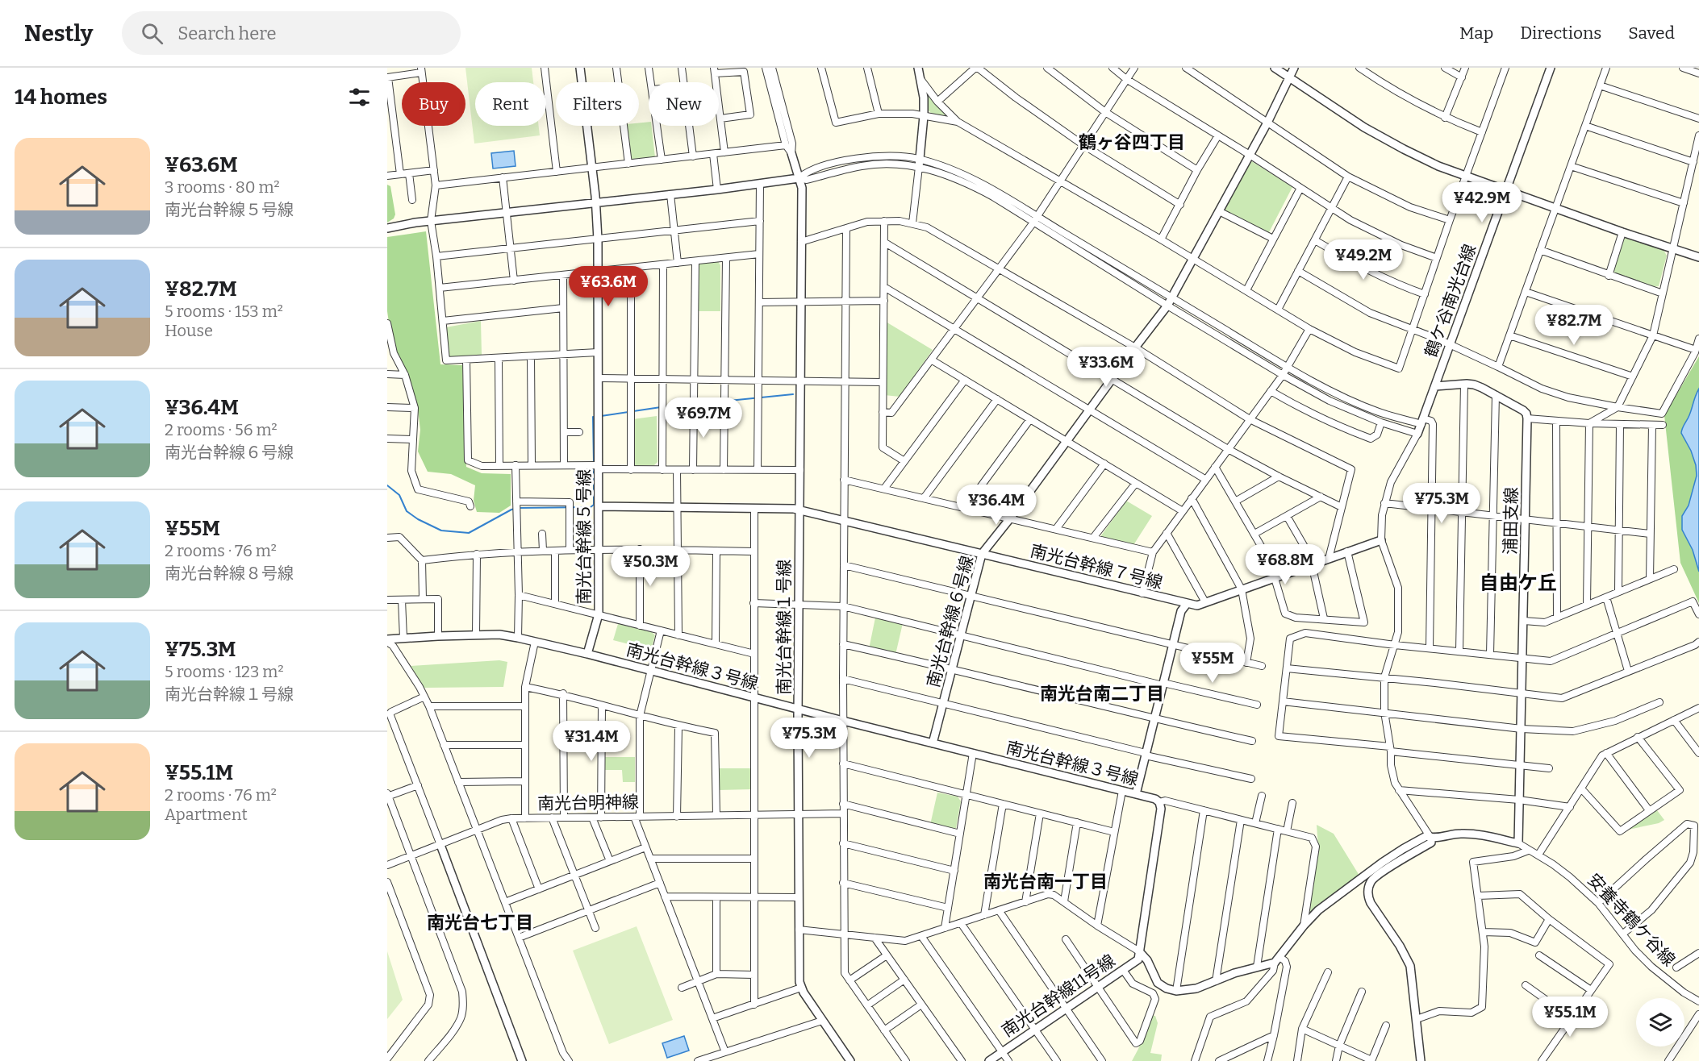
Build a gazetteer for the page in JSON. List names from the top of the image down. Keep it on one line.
{"streets":{"street":["鶴ケ谷南光台線","浦田支線","南光台幹線５号線","南光台幹線７号線","南光台幹線６号線","南光台幹線１号線","南光台幹線３号線","南光台明神線","安養寺鶴ケ谷線","南光台幹線11号線"]},"crossings":[["浦田支線","安養寺鶴ケ谷線"],["南光台幹線５号線","南光台幹線７号線"],["南光台幹線５号線","南光台幹線３号線"],["南光台幹線７号線","南光台幹線６号線"],["南光台幹線７号線","南光台幹線１号線"],["南光台幹線６号線","南光台幹線３号線"],["南光台幹線１号線","南光台幹線３号線"],["南光台幹線１号線","南光台明神線"]],"districts":["鶴ヶ谷四丁目","自由ケ丘","南光台南二丁目","南光台南一丁目","南光台七丁目"],"page":{"header":"Nestly","search":"Search here","nav":["Map","Directions","Saved"],"heading":"14 homes","chip":["Buy","Rent","Filters","New"],"list":[{"name":"¥63.6M","note":"3 rooms · 80 m² · 南光台幹線５号線"},{"name":"¥82.7M","note":"5 rooms · 153 m² · House"},{"name":"¥36.4M","note":"2 rooms · 56 m² · 南光台幹線６号線"},{"name":"¥55M","note":"2 rooms · 76 m² · 南光台幹線８号線"},{"name":"¥75.3M","note":"5 rooms · 123 m² · 南光台幹線１号線"},{"name":"¥55.1M","note":"2 rooms · 76 m² · Apartment"}],"price":["¥42.9M","¥49.2M","¥63.6M","¥82.7M","¥33.6M","¥69.7M","¥75.3M","¥36.4M","¥68.8M","¥50.3M","¥55M","¥75.3M","¥31.4M","¥55.1M"]}}
